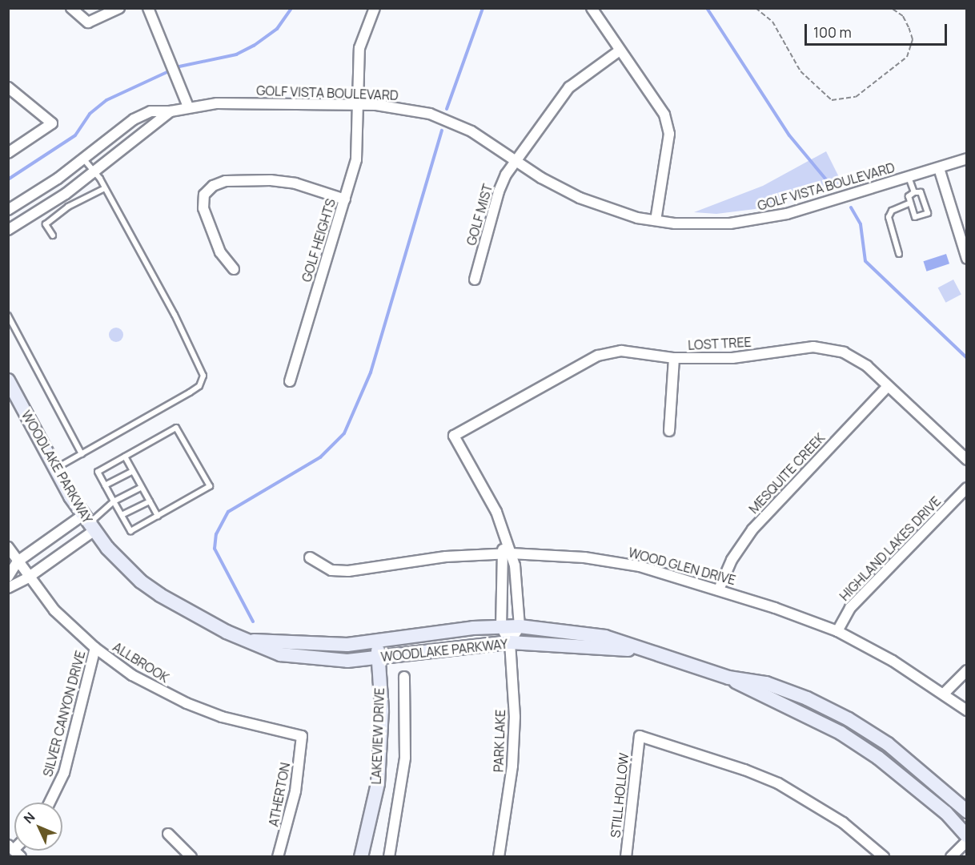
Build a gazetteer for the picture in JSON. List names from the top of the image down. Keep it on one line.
{"streets":{"street":["GOLF VISTA BOULEVARD","GOLF MIST","GOLF HEIGHTS","LOST TREE","WOODLAKE PARKWAY","MESQUITE CREEK","HIGHLAND LAKES DRIVE","WOOD GLEN DRIVE","ALLBROOK","SILVER CANYON DRIVE","LAKEVIEW DRIVE","PARK LAKE","ATHERTON","STILL HOLLOW"]},"crossings":[["GOLF VISTA BOULEVARD","GOLF MIST"],["GOLF VISTA BOULEVARD","GOLF HEIGHTS"],["LOST TREE","MESQUITE CREEK"],["LOST TREE","WOOD GLEN DRIVE"],["WOODLAKE PARKWAY","LAKEVIEW DRIVE"],["WOODLAKE PARKWAY","PARK LAKE"],["MESQUITE CREEK","WOOD GLEN DRIVE"],["HIGHLAND LAKES DRIVE","WOOD GLEN DRIVE"],["ALLBROOK","SILVER CANYON DRIVE"],["ALLBROOK","ATHERTON"]],"scale_bar":"100 m","north":"top left"}
